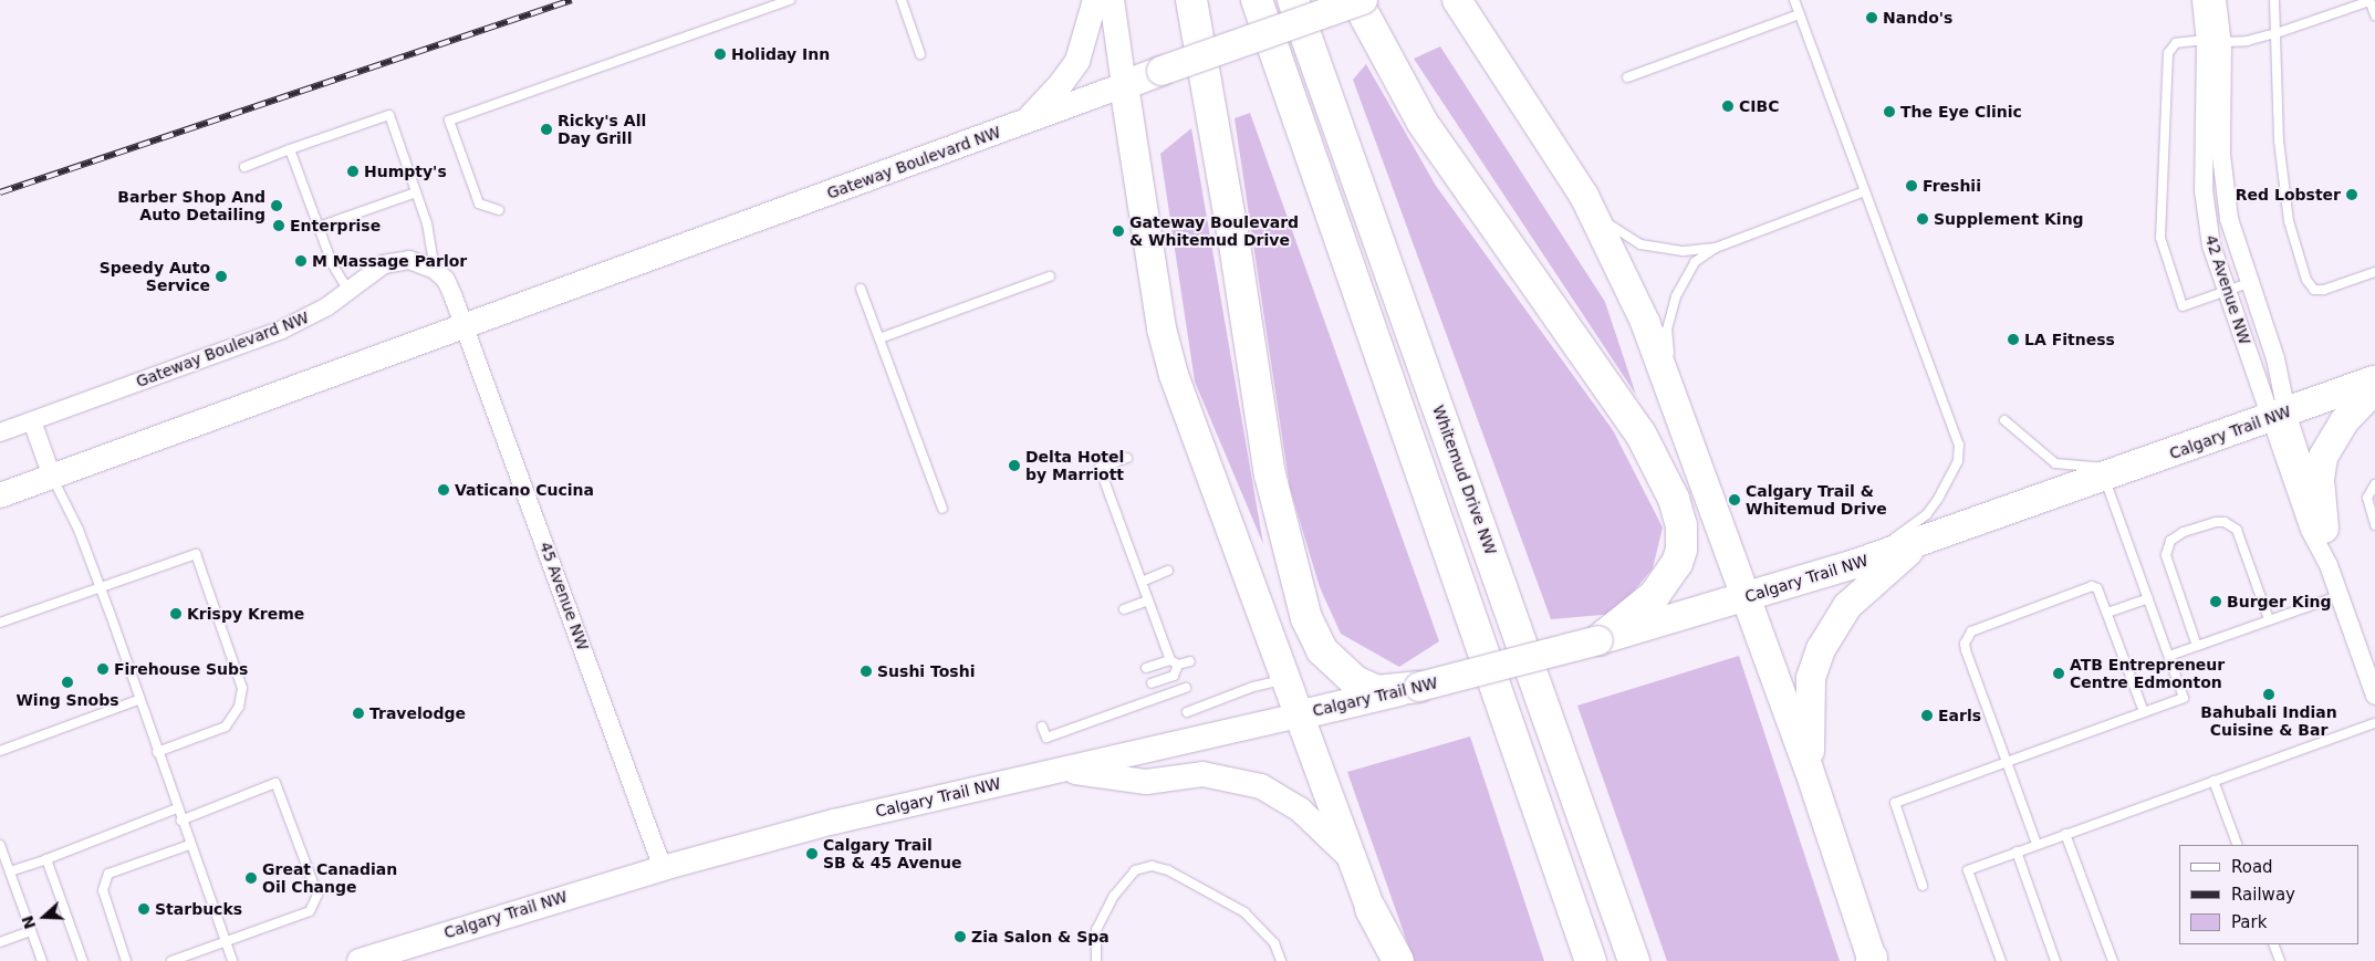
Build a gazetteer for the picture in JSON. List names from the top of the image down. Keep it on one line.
{"streets":{"highway":["Gateway Boulevard NW","Calgary Trail NW","Whitemud Drive NW"],"street":["42 Avenue NW","45 Avenue NW"]},"crossings":[["Gateway Boulevard NW","45 Avenue NW"],["42 Avenue NW","Calgary Trail NW"],["Calgary Trail NW","45 Avenue NW"]],"places":["Nando's","Holiday Inn","CIBC","The Eye Clinic","Ricky's All Day Grill","Humpty's","Freshii","Red Lobster","Barber Shop And Auto Detailing","Supplement King","Enterprise","Gateway Boulevard & Whitemud Drive","M Massage Parlor","Speedy Auto Service","LA Fitness","Delta Hotel by Marriott","Vaticano Cucina","Calgary Trail & Whitemud Drive","Burger King","Krispy Kreme","Firehouse Subs","Sushi Toshi","ATB Entrepreneur Centre Edmonton","Wing Snobs","Bahubali Indian Cuisine & Bar","Travelodge","Earls","Calgary Trail SB & 45 Avenue","Great Canadian Oil Change","Starbucks","Zia Salon & Spa"],"legend":["Road","Railway","Park"],"north":"left"}
